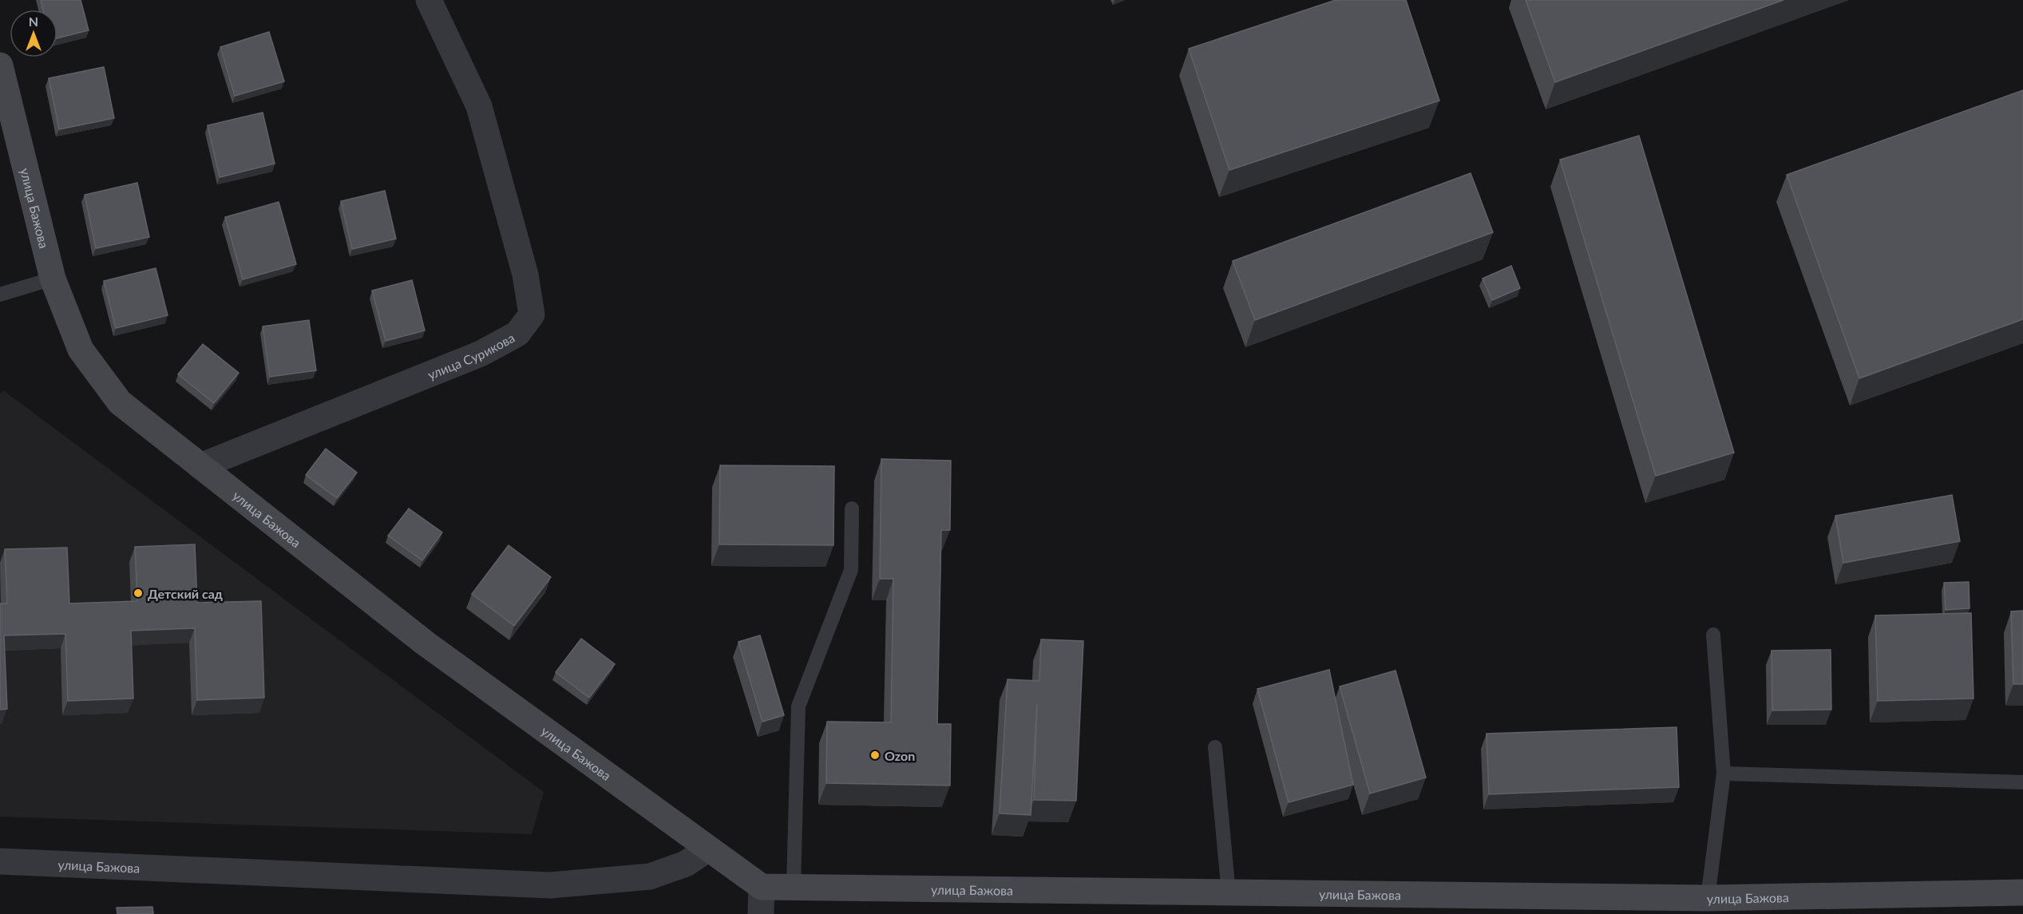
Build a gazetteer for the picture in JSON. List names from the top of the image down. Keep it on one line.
{"streets":{"main road":["улица Бажова"],"street":["улица Сурикова"]},"crossings":[["улица Бажова","улица Сурикова"]],"places":["Детский сад","Ozon"],"north":"top"}
